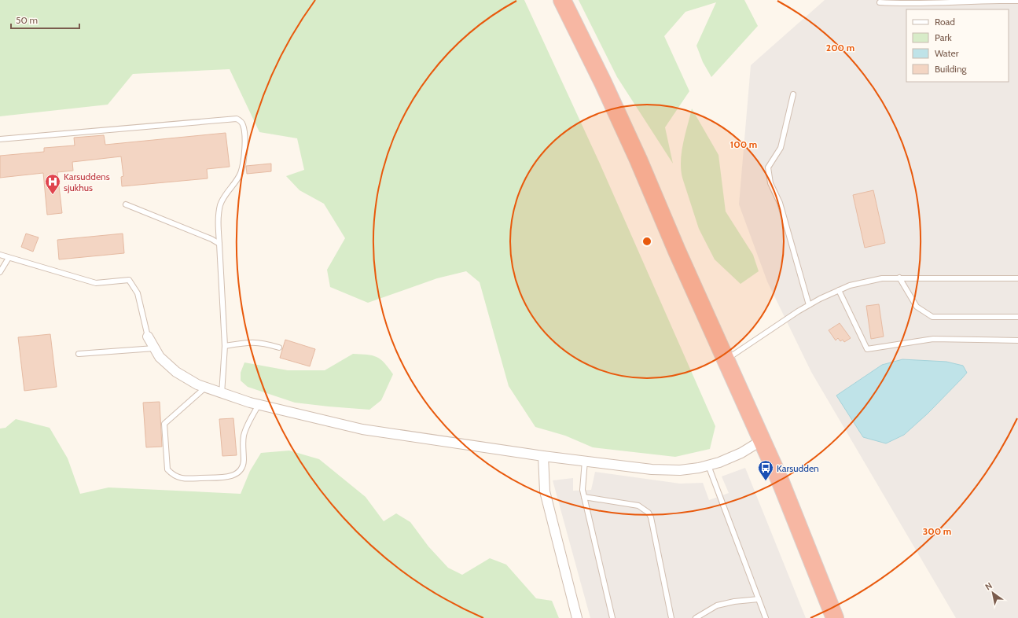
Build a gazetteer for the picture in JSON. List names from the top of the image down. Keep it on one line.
{"places":{"hospital":["Karsuddens sjukhus"],"bus stop":["Karsudden"]},"legend":["Road","Park","Water","Building"],"scale_bar":"50 m","north":"top left","rings":["200 m","100 m","300 m"]}
